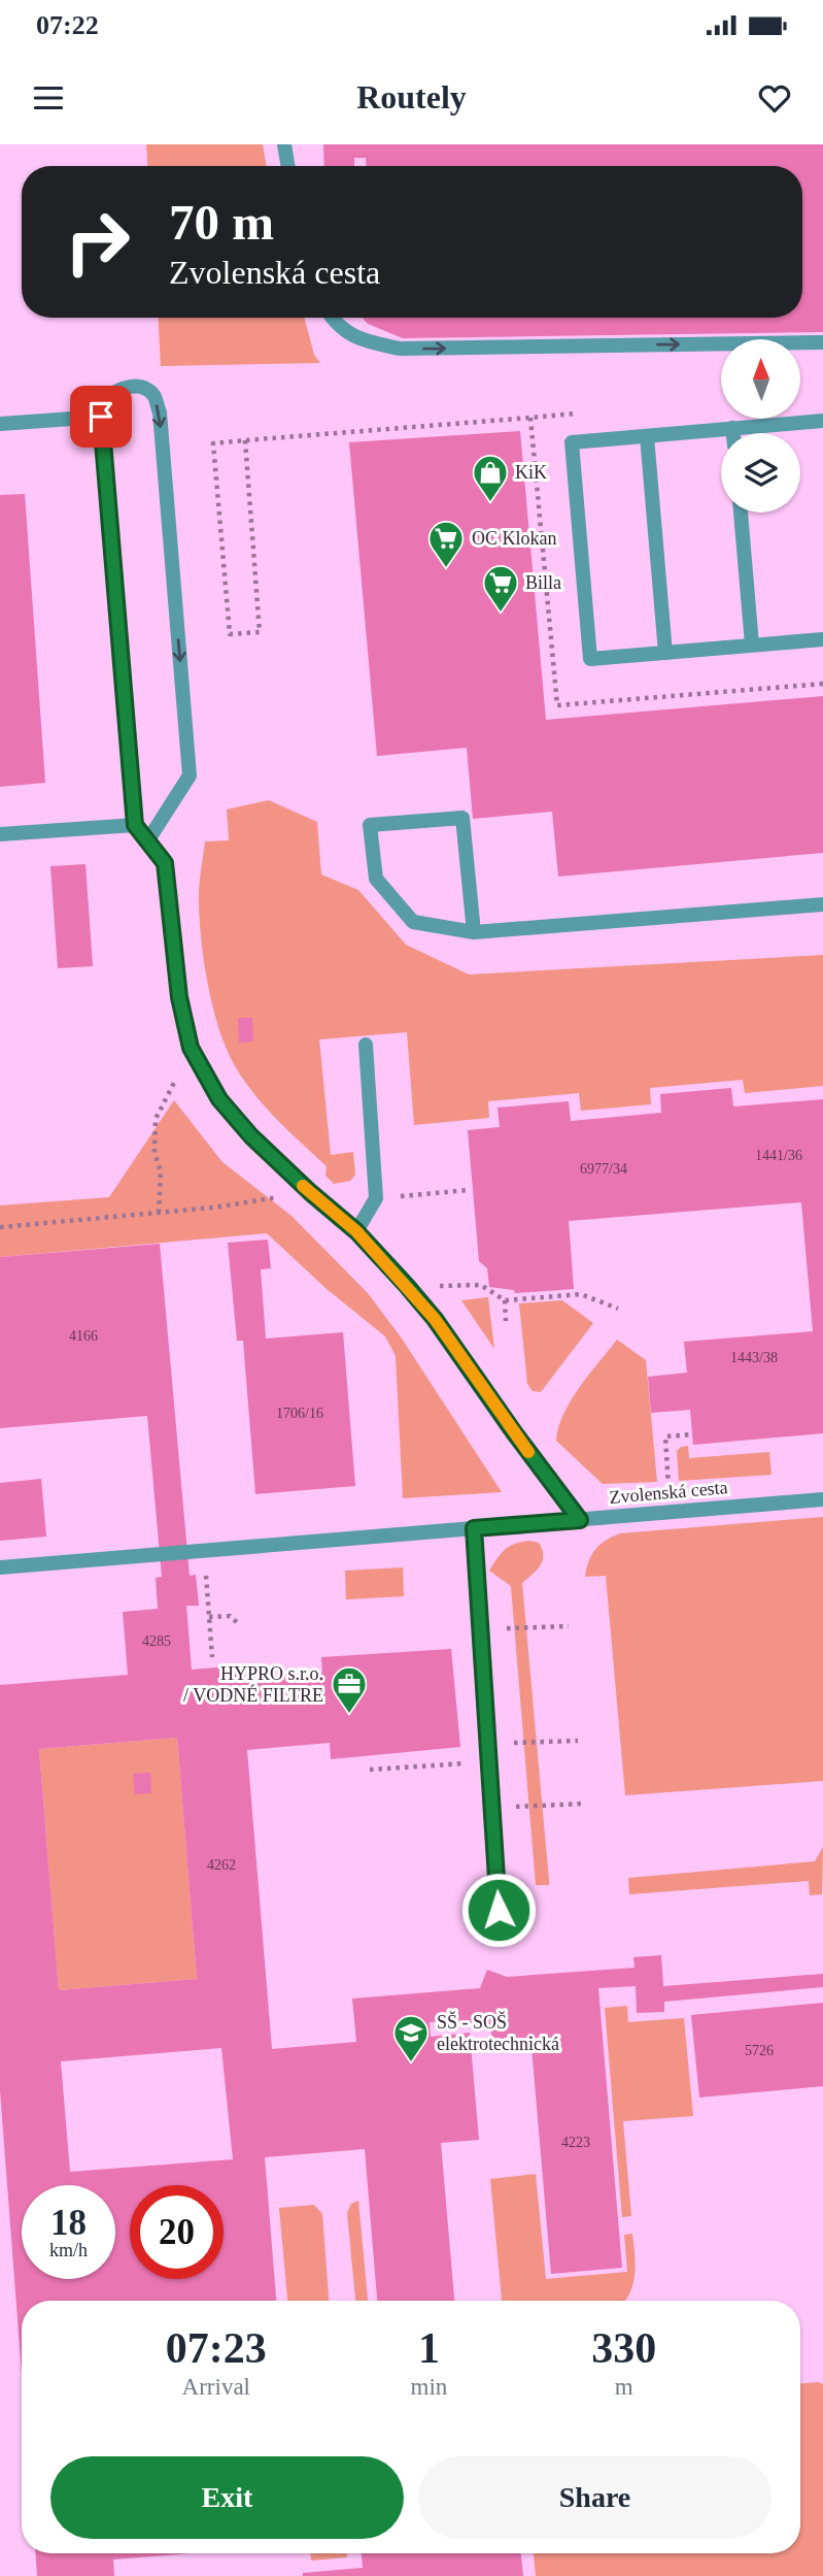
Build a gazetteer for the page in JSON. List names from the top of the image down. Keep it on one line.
{"streets":{"lane":["Zvolenská cesta"]},"places":{"shop":["KiK"],"supermarket":["OC Klokan","Billa"],"office":["HYPRO s.r.o. / VODNÉ FILTRE"],"school or university":["SŠ - SOŠ elektrotechnická"]},"house_numbers":["1441/36","6977/34","4166","1443/38","1706/16","4285","4262","5726","4223"],"north":"top","page":{"status":"07:22","header":"Routely","turn":["70 m","Zvolenská cesta"],"speed":"18 km/h","limit":"20","eta":["07:23","Arrival","1","min","330","m"],"buttons":["Exit","Share"]}}
